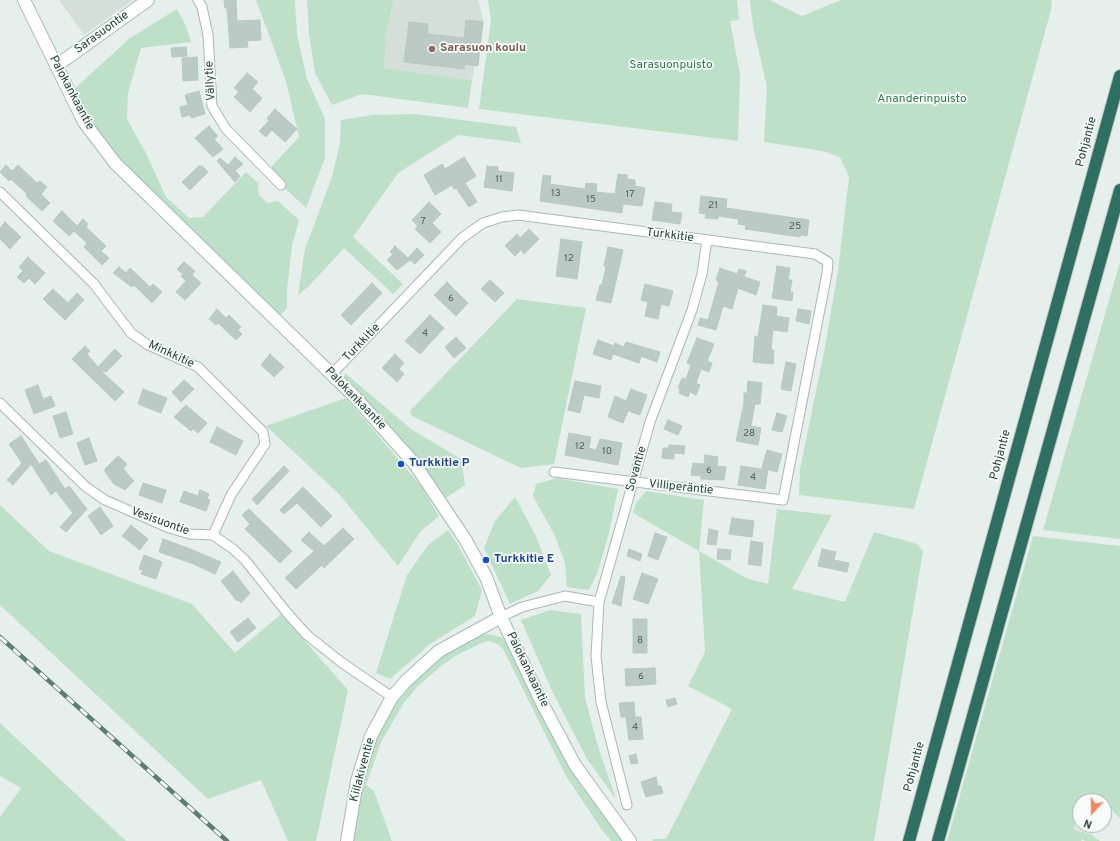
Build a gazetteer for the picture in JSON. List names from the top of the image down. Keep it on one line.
{"streets":{"highway":["Pohjantie"],"main road":["Sarasuontie","Palokankaantie","Kiilakiventie"],"street":["Vällytie","Turkkitie","Minkkitie","Sovantie","Villiperäntie","Vesisuontie"]},"crossings":[["Sarasuontie","Palokankaantie"],["Palokankaantie","Turkkitie"],["Palokankaantie","Kiilakiventie"],["Turkkitie","Sovantie"],["Turkkitie","Villiperäntie"],["Minkkitie","Vesisuontie"],["Sovantie","Villiperäntie"]],"parks":["Sarasuonpuisto","Ananderinpuisto"],"places":["Sarasuon koulu","Turkkitie P","Turkkitie E"],"house_numbers":["11","13","17","15","21","7","25","12","6","4","28","12","10","6","4","8","6","4"],"north":"bottom"}
